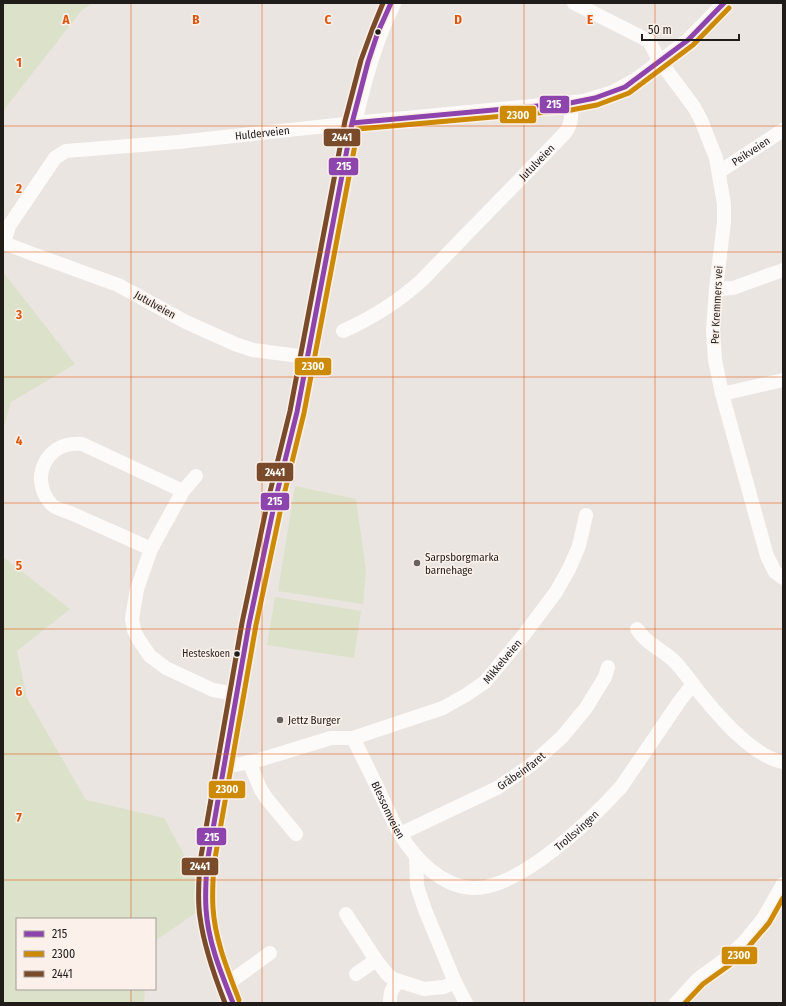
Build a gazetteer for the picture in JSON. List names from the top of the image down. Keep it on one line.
{"streets":{"street":["Hulderveien","Peikveien","Jutulveien","Per Kremmers vei","Mikkelveien","Gråbeinfaret","Blessomveien","Trollsvingen"]},"crossings":[["Hulderveien","Jutulveien"],["Peikveien","Per Kremmers vei"],["Mikkelveien","Blessomveien"],["Gråbeinfaret","Blessomveien"],["Blessomveien","Trollsvingen"]],"places":["Sarpsborgmarka barnehage","Hesteskoen","Jettz Burger"],"lines":["transit line 215","transit line 2441","transit line 2300"],"legend":["215","2300","2441"],"scale_bar":"50 m","grid":{"columns":["A","B","C","D","E"],"rows":["1","2","3","4","5","6","7"]}}
